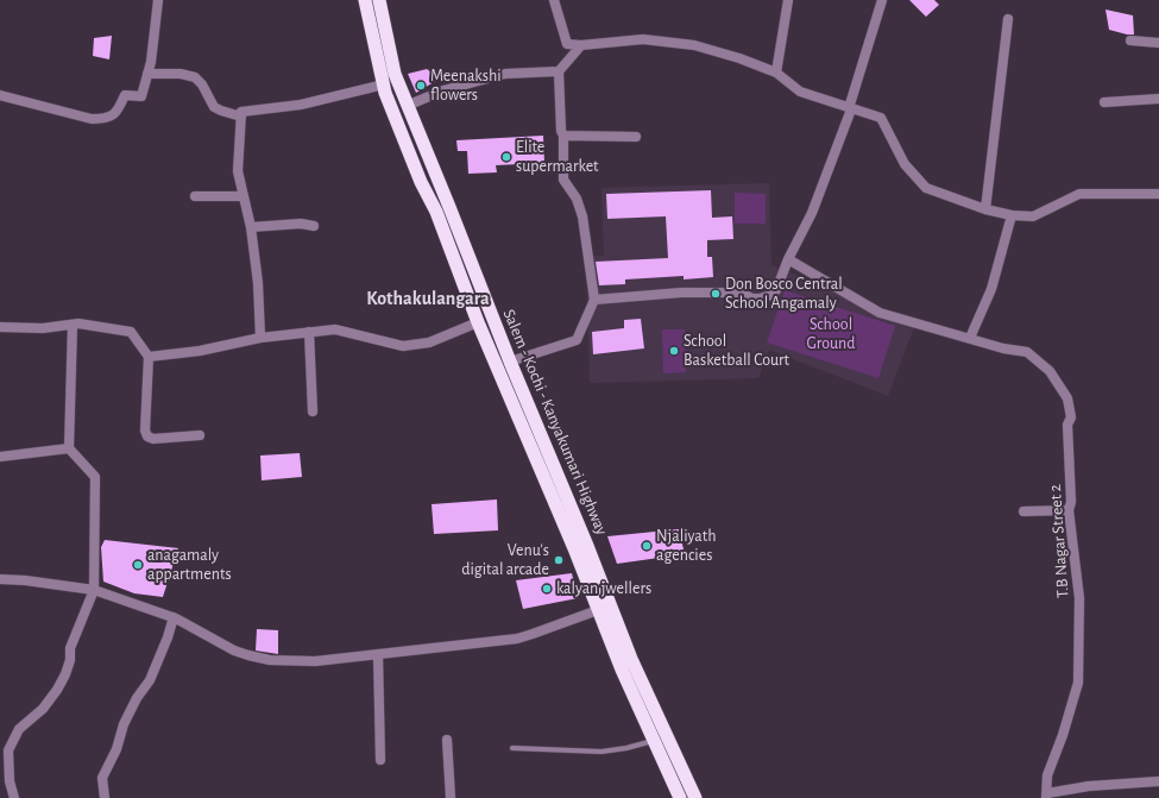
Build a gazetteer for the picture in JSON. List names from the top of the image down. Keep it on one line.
{"streets":{"highway":["Salem - Kochi - Kanyakumari Highway"],"street":["T.B Nagar Street 2"]},"districts":["Kothakulangara"],"parks":["School Ground"],"places":["Meenakshi flowers","Elite supermarket","Don Bosco Central School Angamaly","School Basketball Court","Njaliyath agencies","Venu's digital arcade","anagamaly appartments","kalyan jwellers"]}
